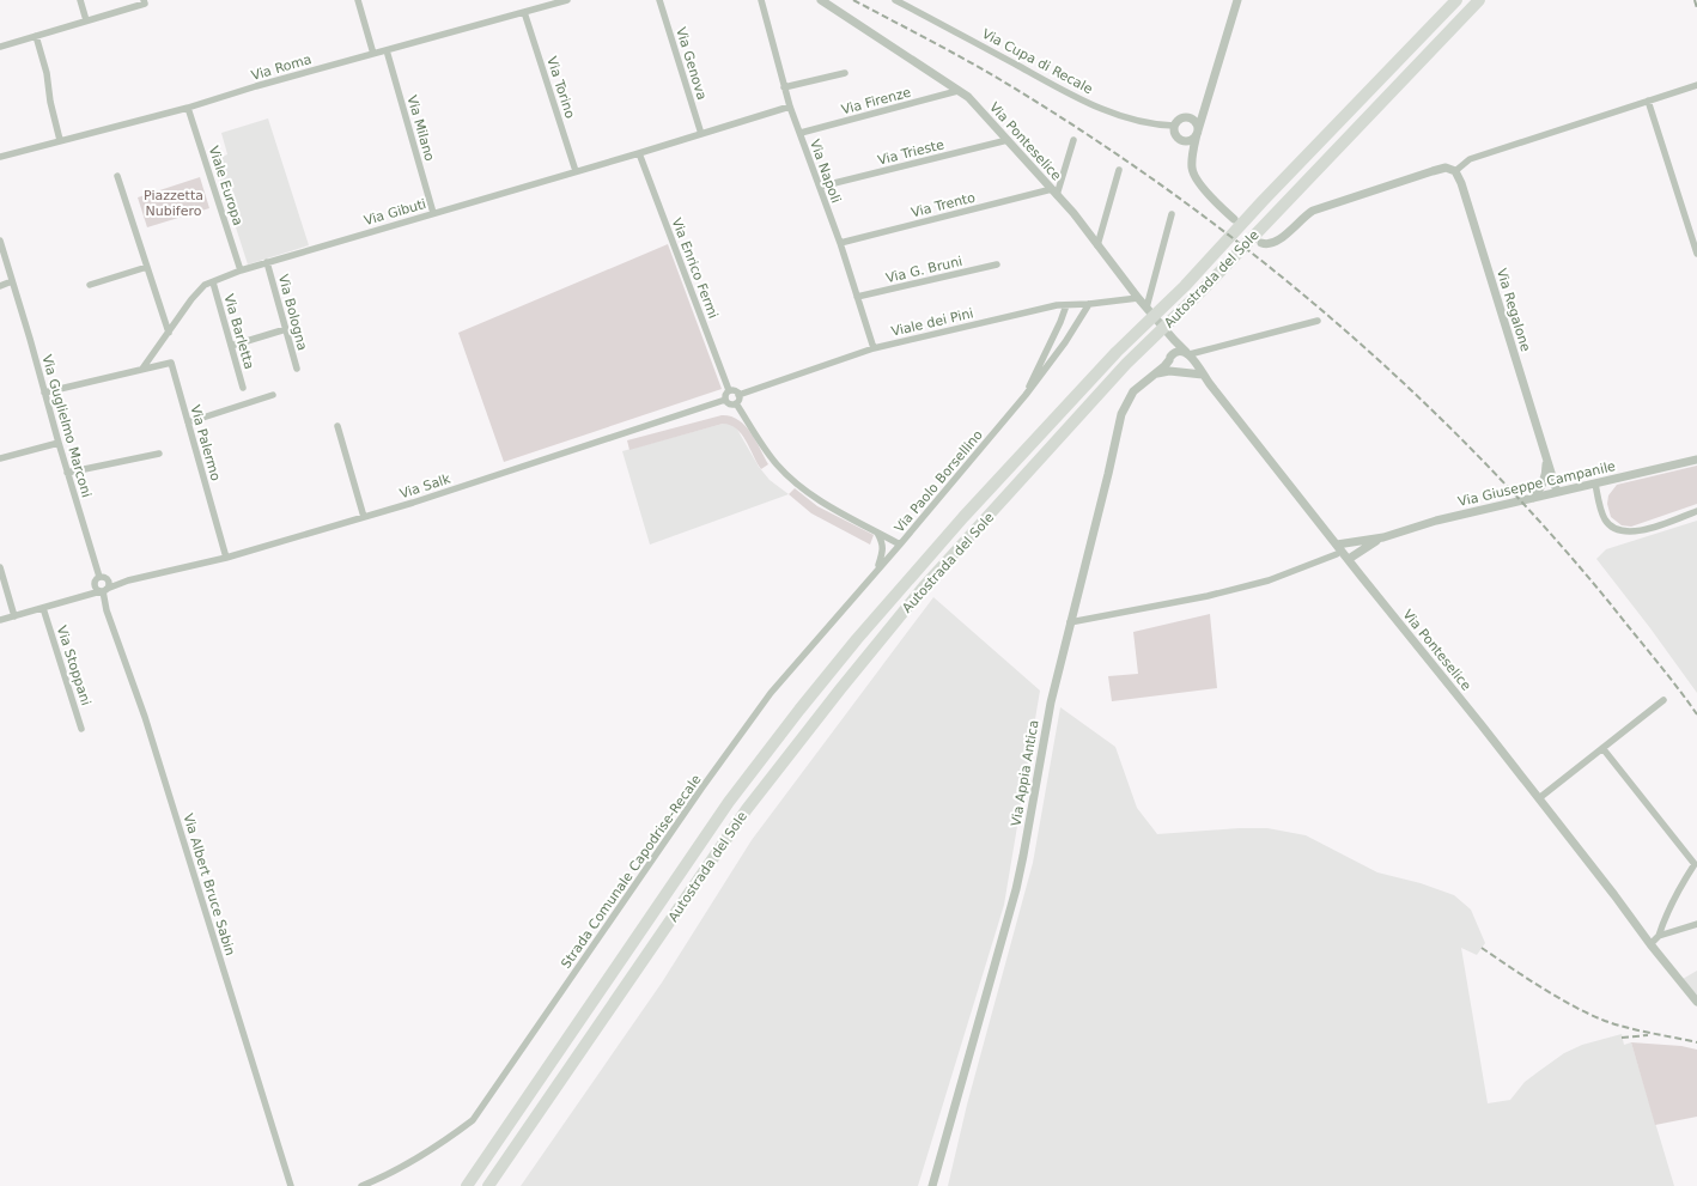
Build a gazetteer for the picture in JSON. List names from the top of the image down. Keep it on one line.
{"streets":{"highway":["Autostrada del Sole"],"street":["Via Cupa di Recale","Via Genova","Via Roma","Via Torino","Via Firenze","Via Milano","Via Ponteselice","Via Trieste","Via Napoli","Viale Europa","Via Trento","Via Gibuti","Via Enrico Fermi","Via G. Bruni","Via Regalone","Via Bologna","Viale dei Pini","Via Barletta","Via Guglielmo Marconi","Via Palermo","Via Paolo Borsellino","Via Giuseppe Campanile","Via Salk","Via Stoppani","Via Appia Antica","Strada Comunale Capodrise-Recale","Via Albert Bruce Sabin"]},"crossings":[["Via Genova","Via Gibuti"],["Via Roma","Via Torino"],["Via Roma","Via Milano"],["Via Roma","Viale Europa"],["Via Torino","Via Gibuti"],["Via Firenze","Via Ponteselice"],["Via Firenze","Via Napoli"],["Via Milano","Via Gibuti"],["Via Ponteselice","Via Trieste"],["Via Ponteselice","Via Trento"],["Via Ponteselice","Viale dei Pini"],["Via Ponteselice","Via Giuseppe Campanile"],["Via Ponteselice","Via Appia Antica"],["Via Trieste","Via Napoli"],["Via Napoli","Via Trento"],["Via Napoli","Via Gibuti"],["Via Napoli","Via G. Bruni"],["Via Napoli","Viale dei Pini"],["Viale Europa","Via Gibuti"],["Via Gibuti","Via Enrico Fermi"],["Via Gibuti","Via Bologna"],["Via Gibuti","Via Barletta"],["Via Gibuti","Via Palermo"],["Via Enrico Fermi","Viale dei Pini"],["Via Enrico Fermi","Via Paolo Borsellino"],["Via Enrico Fermi","Via Salk"],["Via Regalone","Via Giuseppe Campanile"],["Viale dei Pini","Via Paolo Borsellino"],["Viale dei Pini","Via Salk"],["Via Guglielmo Marconi","Via Salk"],["Via Palermo","Via Salk"],["Via Paolo Borsellino","Via Salk"],["Via Paolo Borsellino","Strada Comunale Capodrise-Recale"],["Via Salk","Via Stoppani"],["Via Salk","Via Albert Bruce Sabin"]],"parks":["Piazzetta Nubifero"]}
